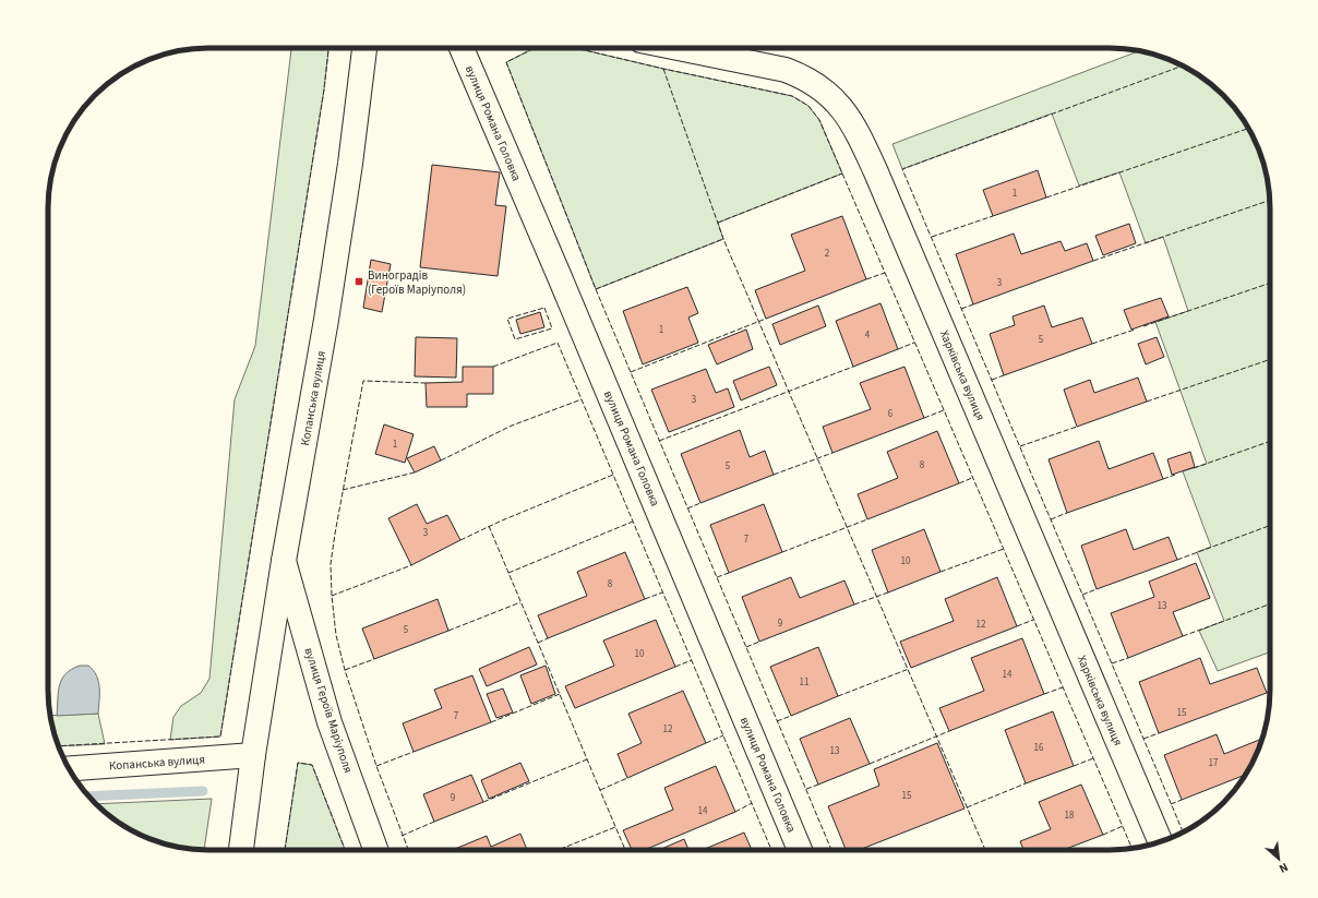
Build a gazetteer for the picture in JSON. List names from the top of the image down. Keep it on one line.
{"streets":{"main road":["вулиця Романа Головка","Харківська вулиця","Копанська вулиця","вулиця Героїв Маріуполя"]},"crossings":[["Копанська вулиця","вулиця Героїв Маріуполя"]],"places":{"transit":["Виноградів (Героїв Маріуполя)"]},"house_numbers":["1","2","3","1","4","5","3","6","1","8","5","3","7","10","8","13","9","12","5","10","14","11","15","7","12","16","13","17","15","9","14","18"],"north":"bottom right"}
